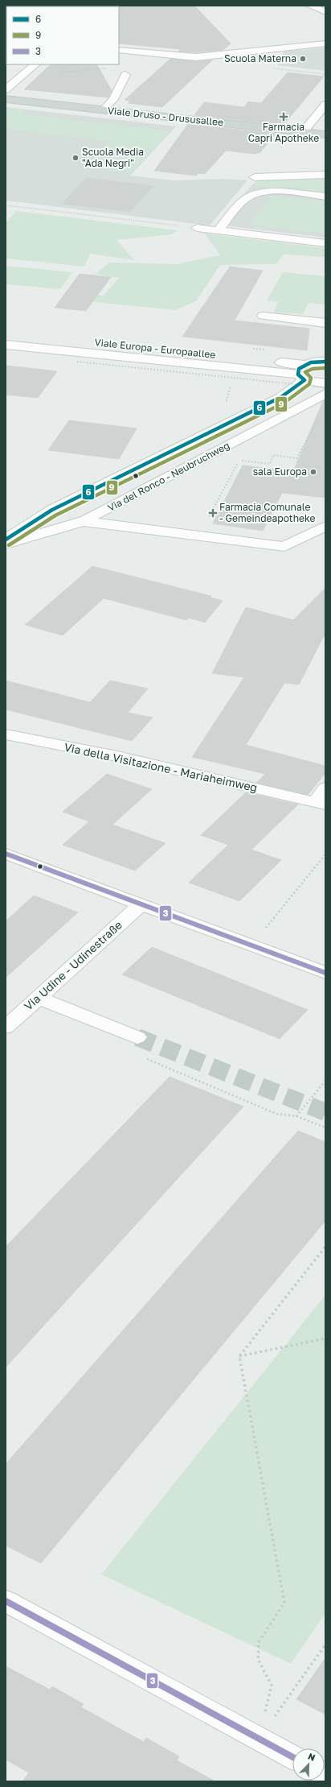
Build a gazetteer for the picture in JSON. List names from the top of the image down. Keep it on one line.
{"streets":{"main road":["Viale Druso - Drususallee"],"street":["Viale Europa - Europaallee","Via del Ronco - Neubruchweg","Via della Visitazione - Mariaheimweg","Via Udine - Udinestraße"]},"crossings":[["Viale Europa - Europaallee","Via del Ronco - Neubruchweg"]],"places":{"other":["Scuola Materna","Scuola Media \"Ada Negri\"","sala Europa"],"health":["Farmacia Capri Apotheke","Farmacia Comunale - Gemeindeapotheke"]},"lines":["transit line 6","transit line 9","transit line 3"],"legend":["6","9","3"],"north":"top right"}
